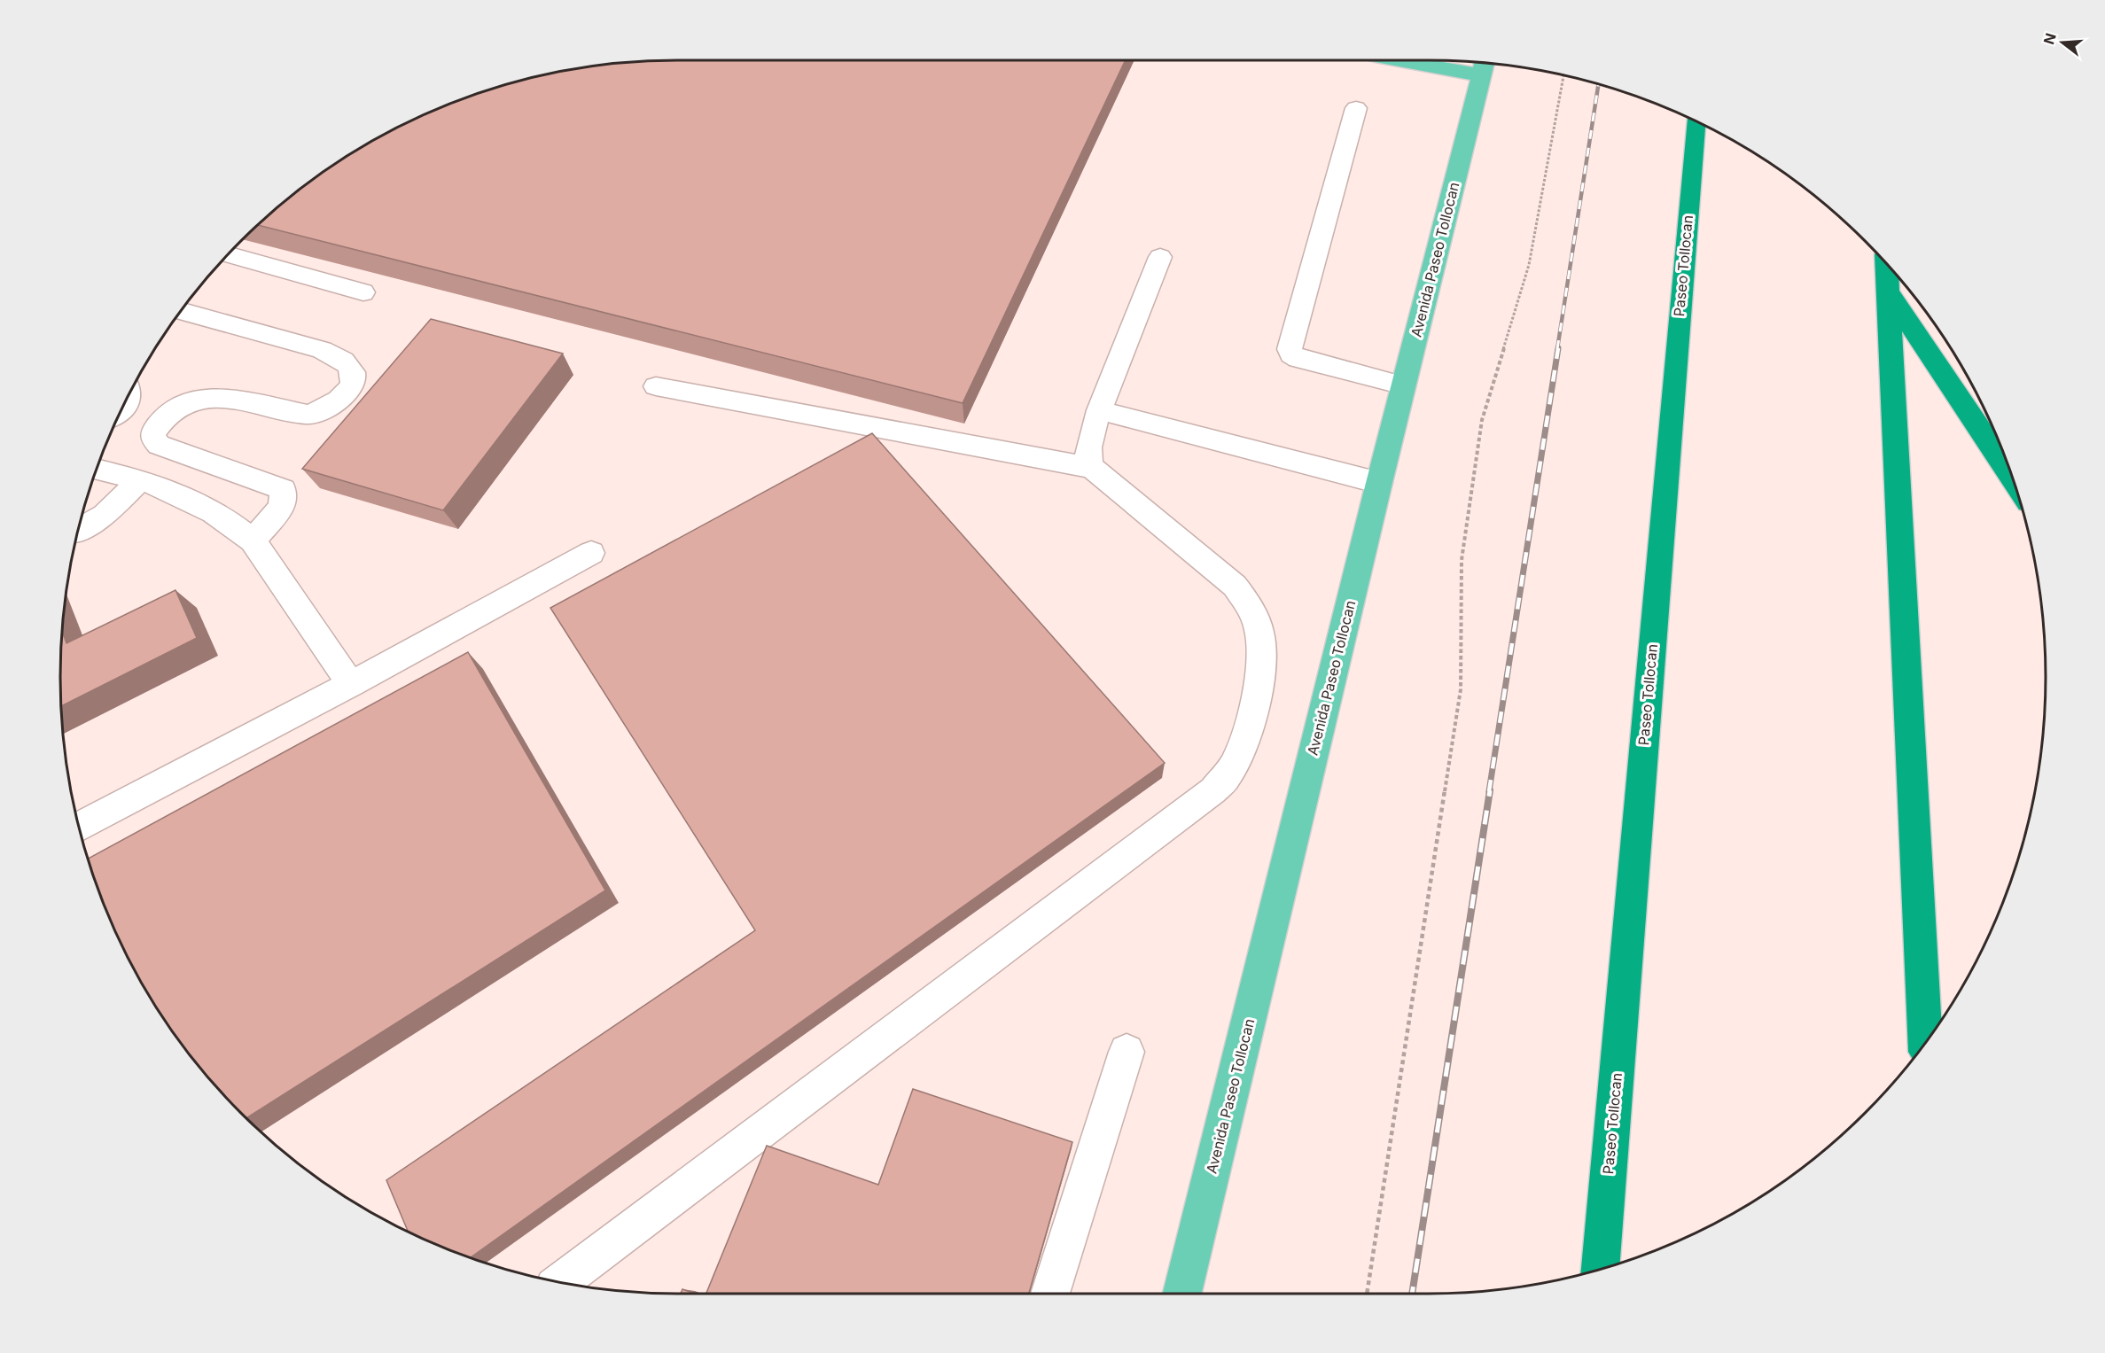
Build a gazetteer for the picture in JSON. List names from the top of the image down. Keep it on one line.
{"streets":{"highway":["Paseo Tollocan"],"main road":["Avenida Paseo Tollocan"]},"north":"left"}
